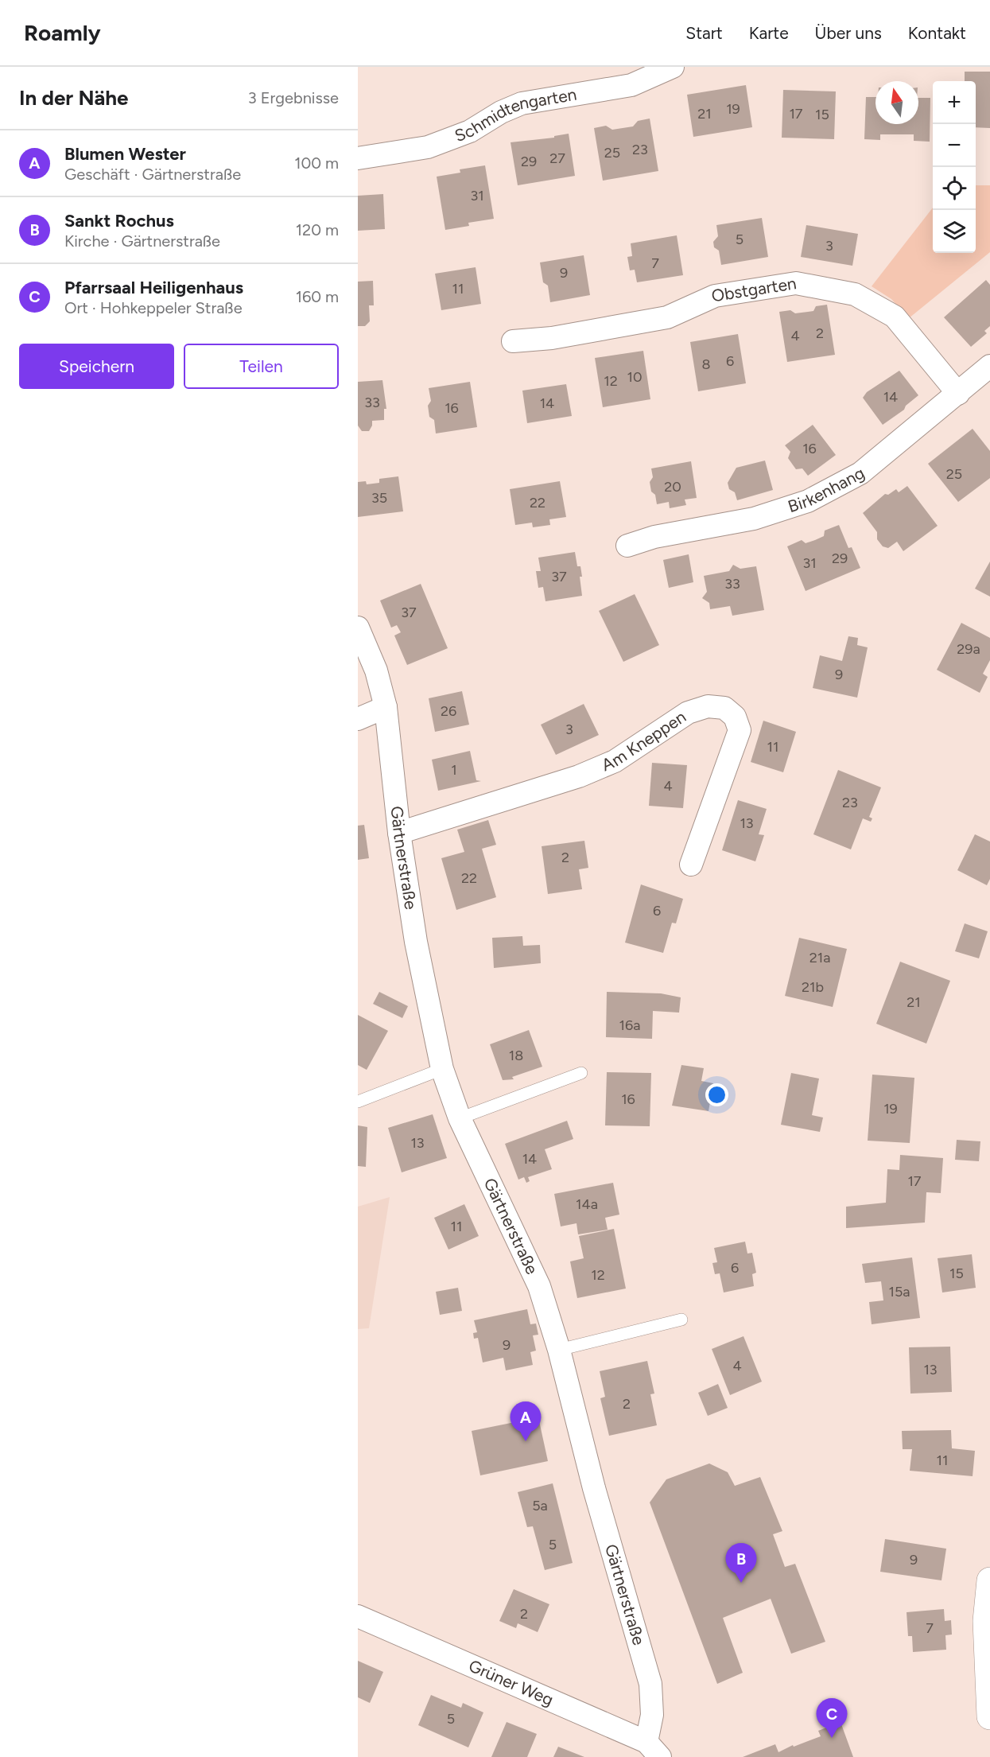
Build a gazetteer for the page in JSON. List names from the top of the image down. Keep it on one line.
{"streets":{"street":["Schmidtengarten","Obstgarten","Birkenhang","Am Kneppen","Gärtnerstraße","Grüner Weg"]},"crossings":[["Obstgarten","Birkenhang"],["Am Kneppen","Gärtnerstraße"],["Gärtnerstraße","Grüner Weg"]],"house_numbers":["19","21","17","15","23","25","27","29","31","5","3","7","9","11","2","4","6","8","10","12","14","33","14","16","16","25","20","35","22","29","31","37","33","37","29a","9","26","3","11","1","4","23","13","2","22","6","21a","21b","21","16a","18","16","19","13","14","17","14a","11","6","15","12","15a","9","4","13","2","11","5a","5","9","2","7","5"],"north":"top","page":{"header":"Roamly","nav":["Start","Karte","Über uns","Kontakt"],"heading":["In der Nähe","3 Ergebnisse"],"map_buttons":["+","−"],"list":[{"mark":"A","name":"Blumen Wester","note":"Geschäft · Gärtnerstraße","value":"100 m"},{"mark":"B","name":"Sankt Rochus","note":"Kirche · Gärtnerstraße","value":"120 m"},{"mark":"C","name":"Pfarrsaal Heiligenhaus","note":"Ort · Hohkeppeler Straße","value":"160 m"}],"buttons":["Speichern","Teilen"],"pins":["A","B","C"]}}
